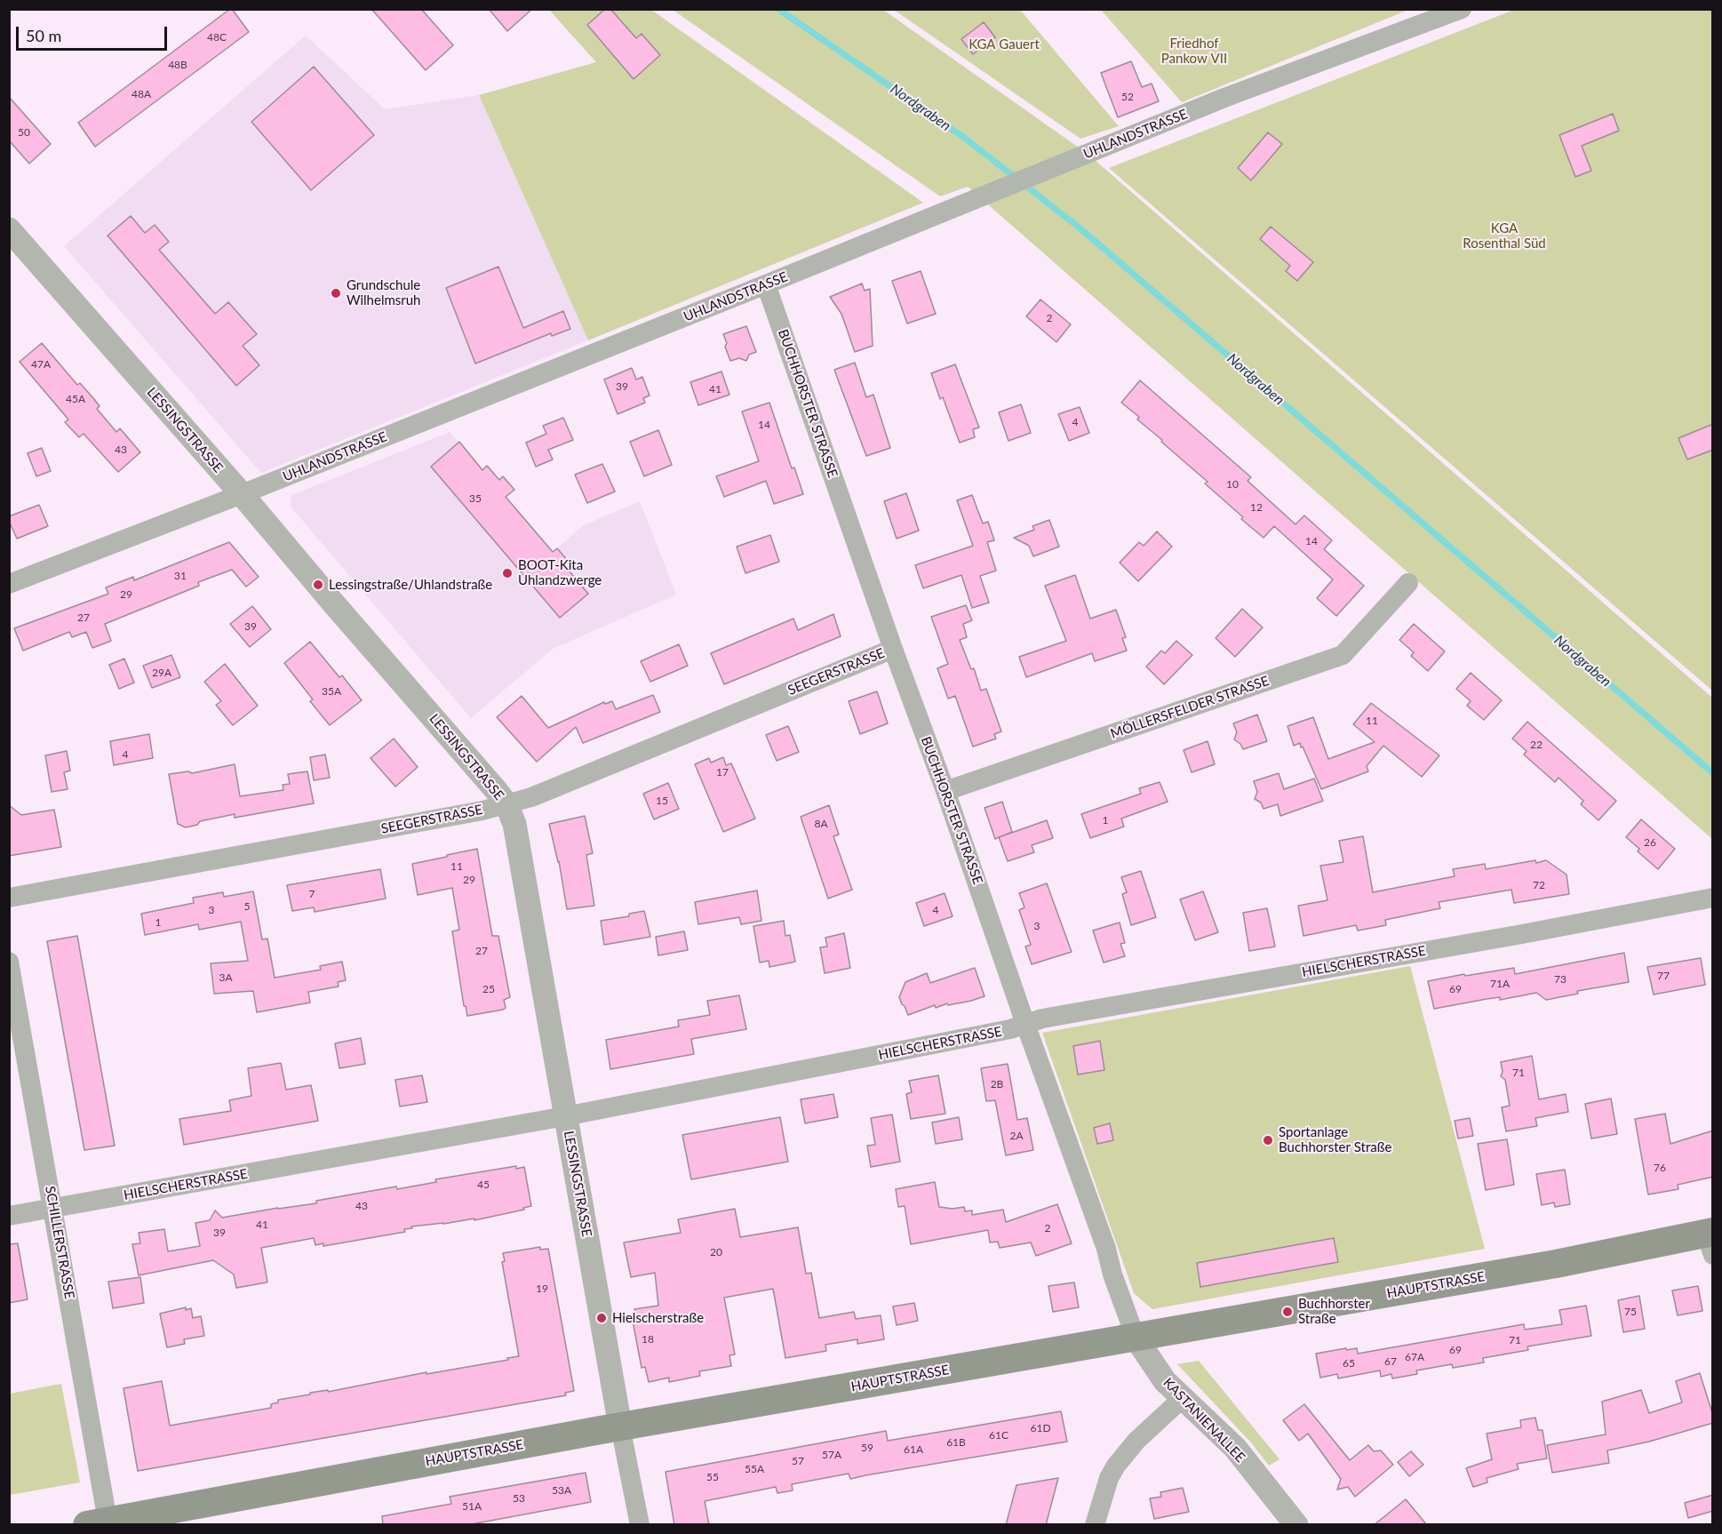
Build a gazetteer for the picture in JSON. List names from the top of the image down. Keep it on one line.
{"streets":{"main road":["HAUPTSTRASSE"],"street":["UHLANDSTRASSE","BUCHHORSTER STRASSE","LESSINGSTRASSE","SEEGERSTRASSE","MÖLLERSFELDER STRASSE","HIELSCHERSTRASSE","SCHILLERSTRASSE","KASTANIENALLEE"]},"crossings":[["UHLANDSTRASSE","BUCHHORSTER STRASSE"],["UHLANDSTRASSE","LESSINGSTRASSE"],["BUCHHORSTER STRASSE","SEEGERSTRASSE"],["BUCHHORSTER STRASSE","MÖLLERSFELDER STRASSE"],["BUCHHORSTER STRASSE","HIELSCHERSTRASSE"],["BUCHHORSTER STRASSE","HAUPTSTRASSE"],["BUCHHORSTER STRASSE","KASTANIENALLEE"],["LESSINGSTRASSE","SEEGERSTRASSE"],["LESSINGSTRASSE","HIELSCHERSTRASSE"],["LESSINGSTRASSE","HAUPTSTRASSE"],["HIELSCHERSTRASSE","SCHILLERSTRASSE"],["SCHILLERSTRASSE","HAUPTSTRASSE"],["HAUPTSTRASSE","KASTANIENALLEE"]],"water":["Nordgraben"],"parks":["Friedhof Pankow VII","KGA Gauert","KGA Rosenthal Süd"],"places":["Grundschule Wilhelmsruh","BOOT-Kita Uhlandzwerge","Lessingstraße/Uhlandstraße","Sportanlage Buchhorster Straße","Buchhorster Straße","Hielscherstraße"],"house_numbers":["48C","48B","48A","52","50","2","47A","39","41","45A","4","14","43","10","35","12","14","31","29","27","39","29A","35A","11","22","4","17","15","1","8A","26","11","29","72","7","5","3","4","1","3","27","77","3A","73","71A","25","69","71","2B","2A","76","45","43","41","2","39","20","19","75","18","71","69","67A","67","65","61D","61C","61B","59","61A","57A","57","55A","55","53A","53","51A"],"scale_bar":"50 m"}
